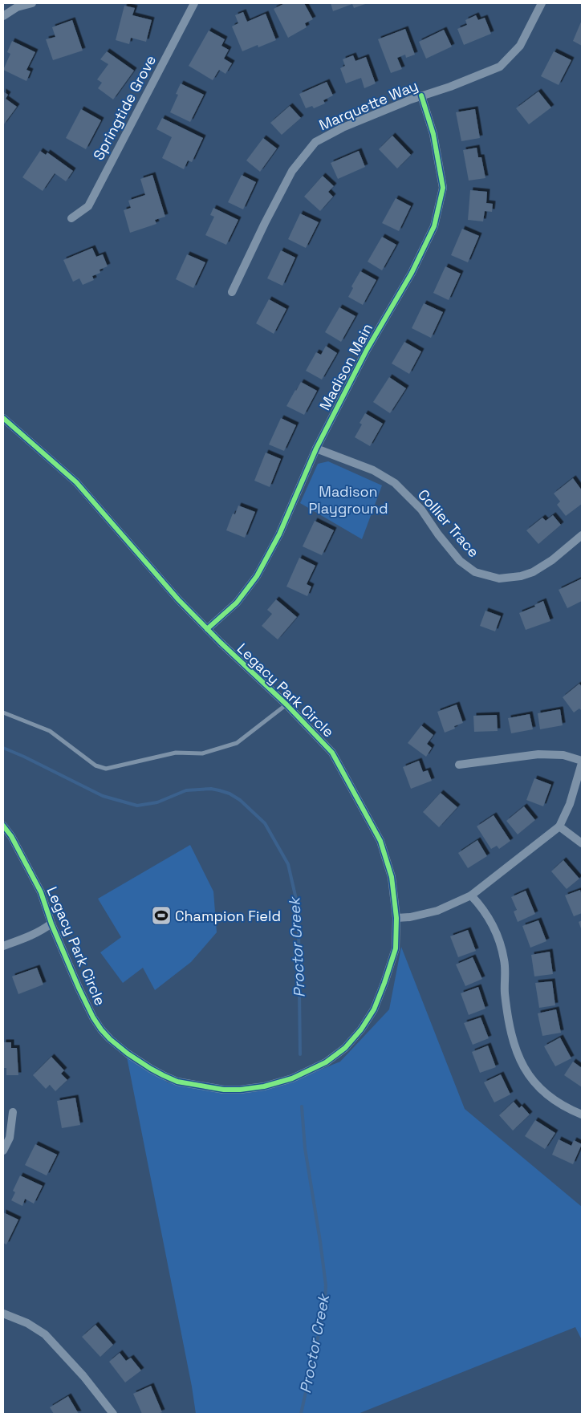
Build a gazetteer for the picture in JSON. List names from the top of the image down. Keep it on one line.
{"streets":{"street":["Marquette Way","Springtide Grove","Madison Main","Collier Trace","Legacy Park Circle"]},"crossings":[["Marquette Way","Madison Main"],["Madison Main","Collier Trace"],["Madison Main","Legacy Park Circle"]],"water":["Proctor Creek"],"parks":["Madison Playground"],"places":{"sports":["Champion Field"]}}
